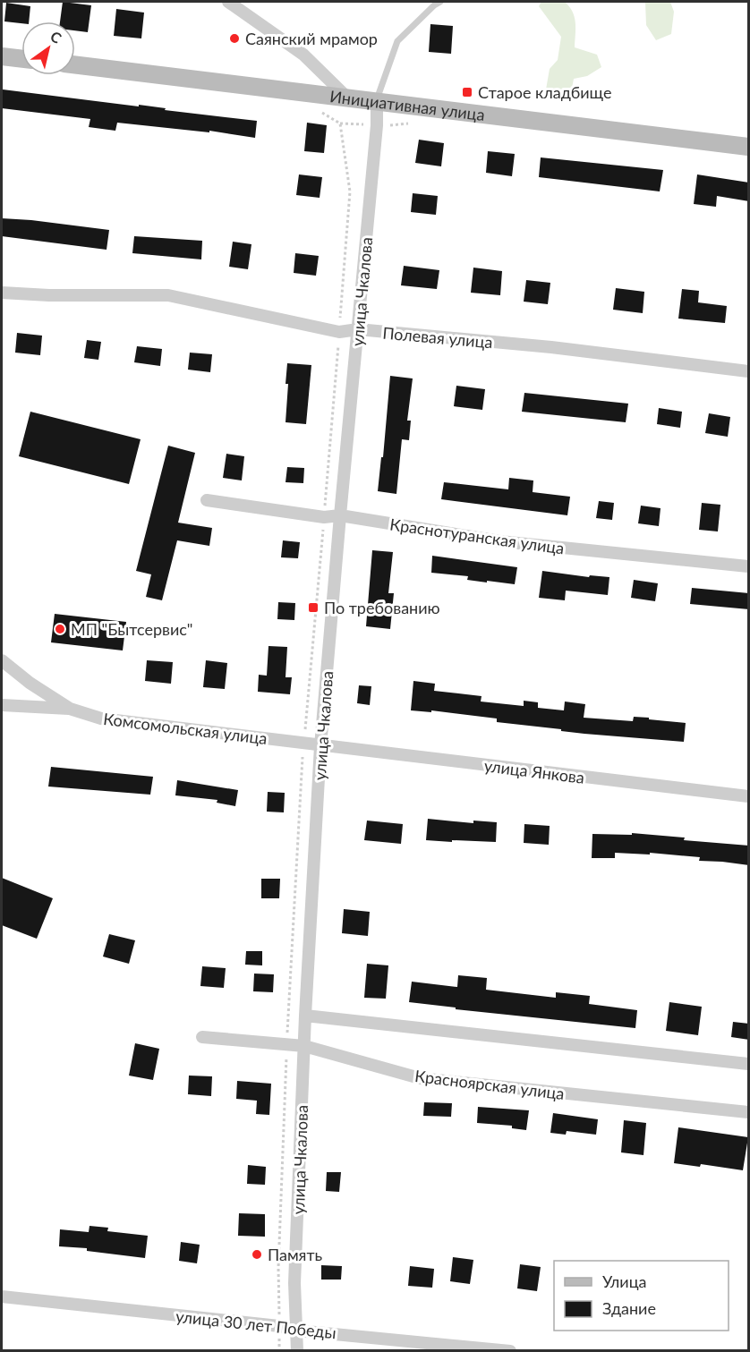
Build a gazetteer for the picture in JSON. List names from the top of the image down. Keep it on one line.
{"streets":{"street":["Инициативная улица","улица Чкалова","Полевая улица","Краснотуранская улица","Комсомольская улица","улица Янкова","Красноярская улица","улица 30 лет Победы"]},"crossings":[["Инициативная улица","улица Чкалова"],["улица Чкалова","Полевая улица"],["улица Чкалова","Краснотуранская улица"],["улица Чкалова","Комсомольская улица"],["улица Чкалова","улица Янкова"],["улица Чкалова","Красноярская улица"],["улица Чкалова","улица 30 лет Победы"],["Комсомольская улица","улица Янкова"]],"places":{"other":["Саянский мрамор","МП \"Бытсервис\"","Память"],"transit":["Старое кладбище","По требованию"]},"legend":["Улица","Здание"],"north":"top right"}
